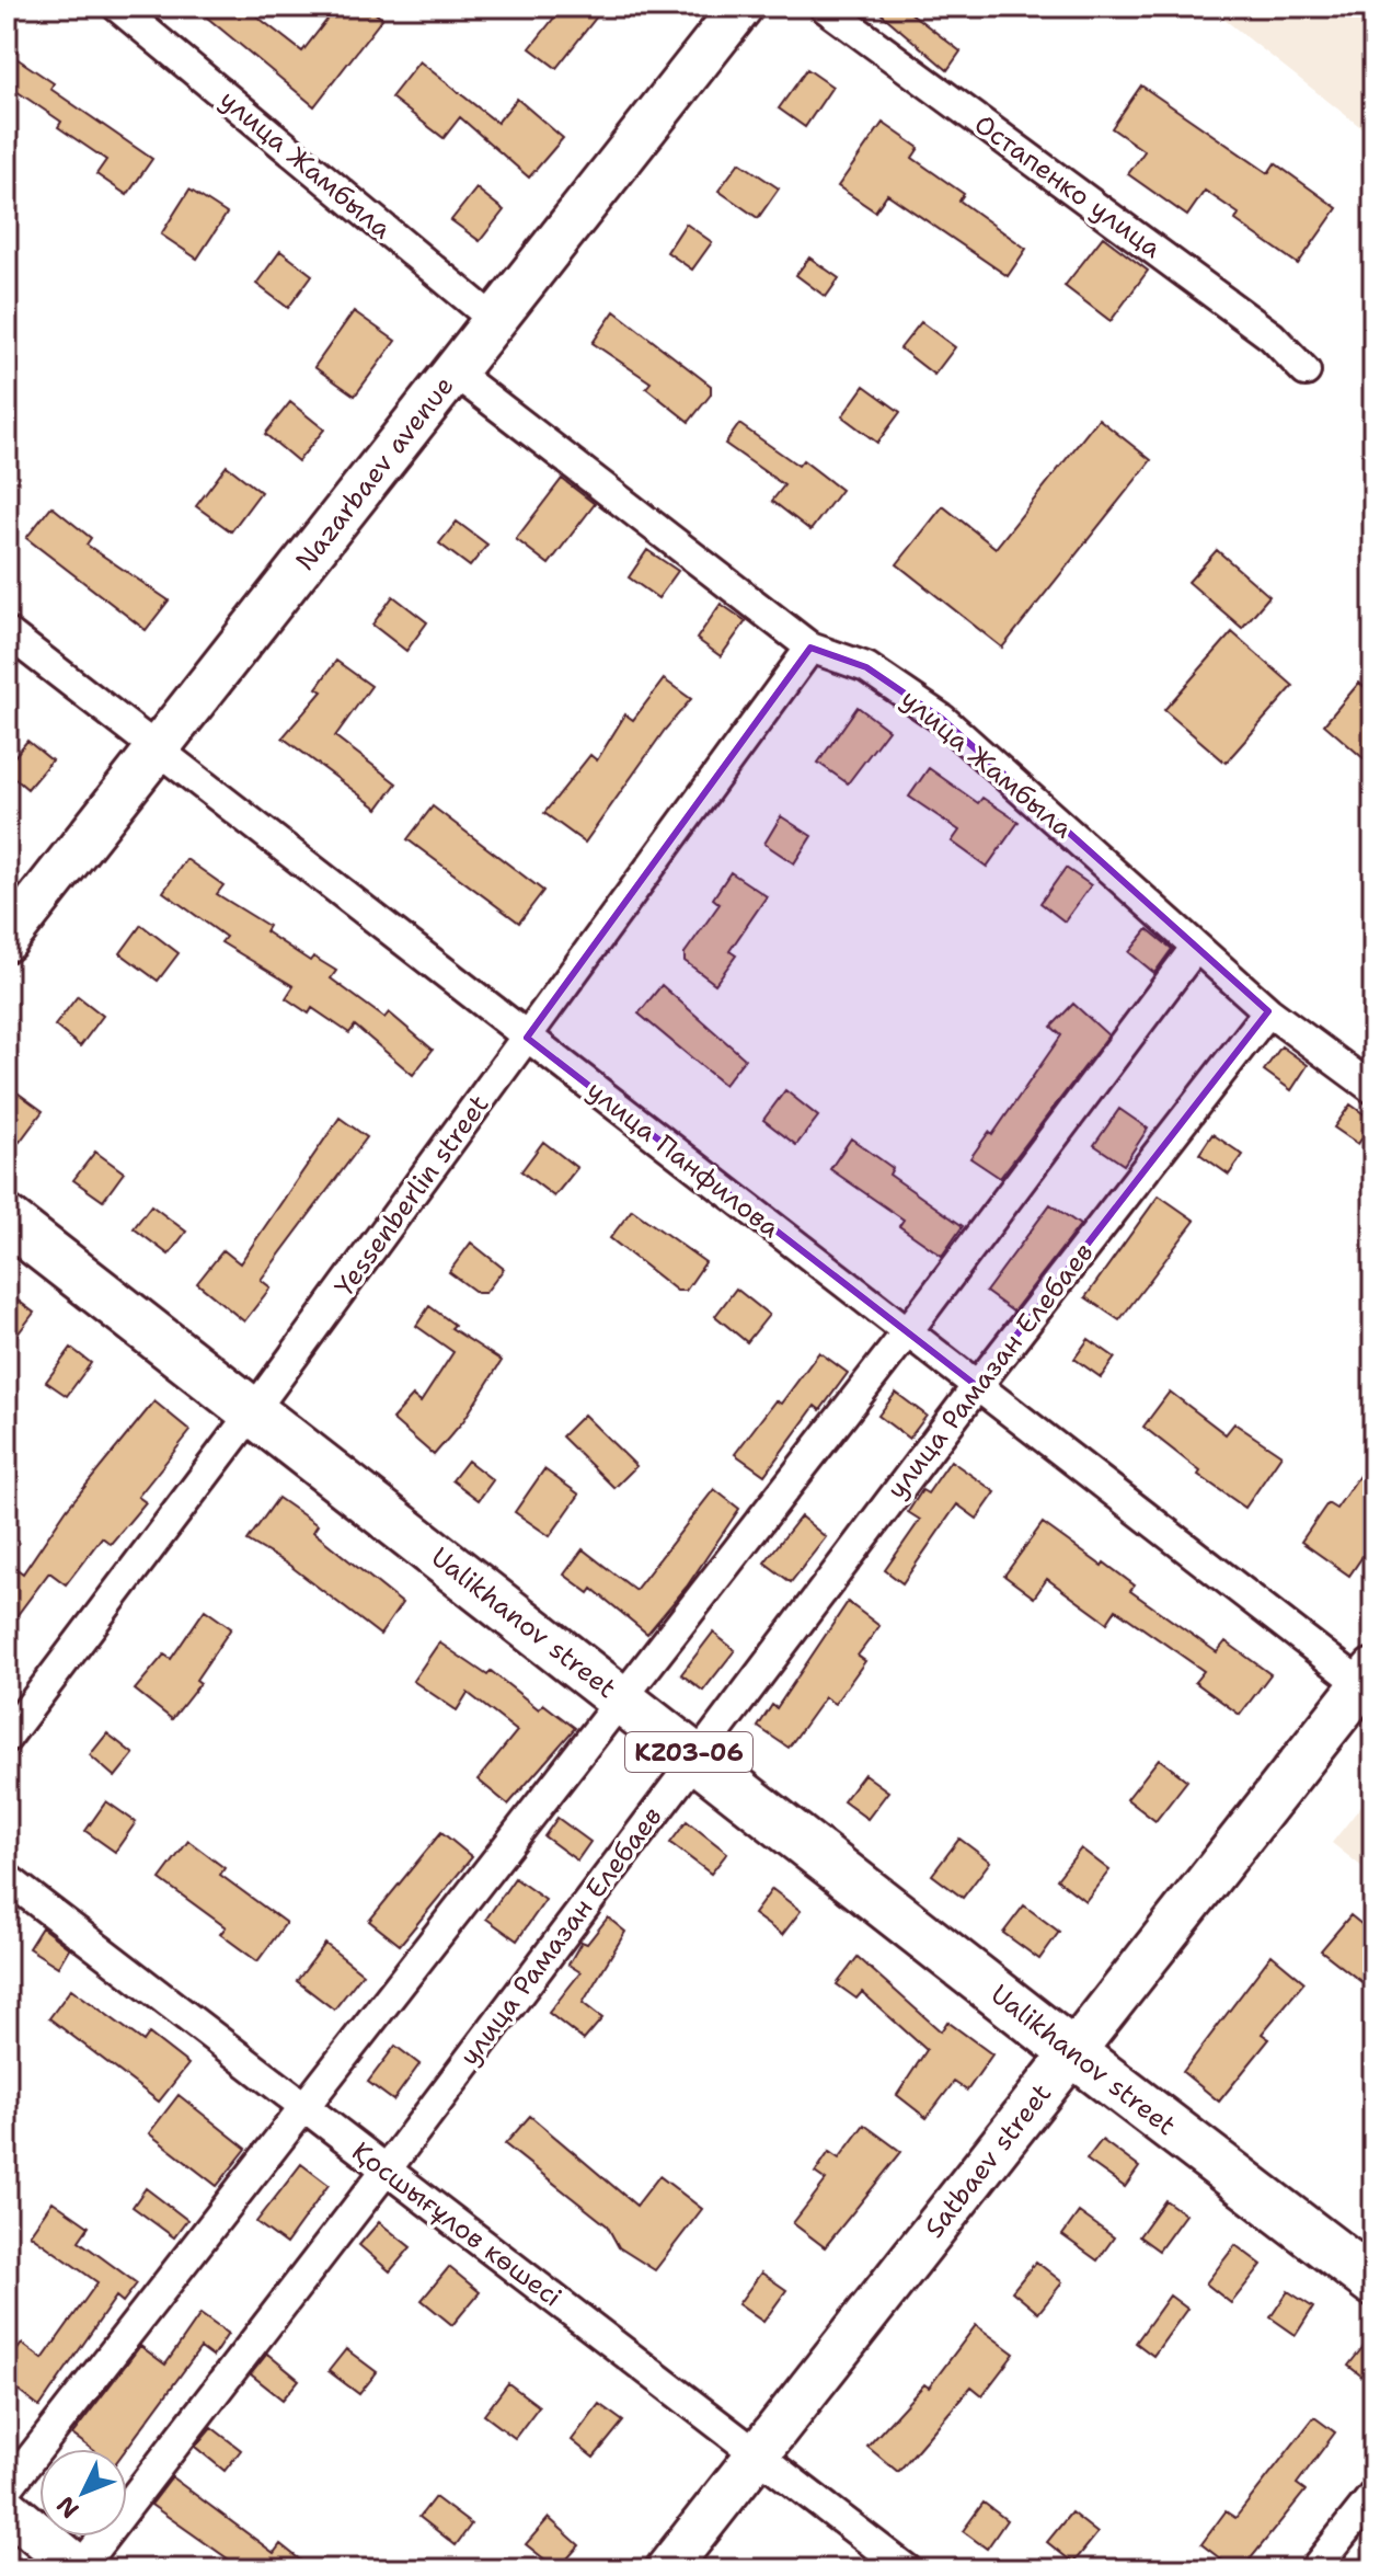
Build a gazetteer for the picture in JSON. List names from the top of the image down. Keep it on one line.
{"streets":{"main road":["Ualikhanov street","KZ03-06"],"street":["улица Жамбыла","Остапенко улица","Nazarbaev avenue","улица Панфилова","Yessenberlin street","улица Рамазан Елебаев","Satbaev street","Қосшығұлов көшесі"]},"crossings":[["улица Жамбыла","Nazarbaev avenue"],["улица Жамбыла","Yessenberlin street"],["улица Жамбыла","улица Рамазан Елебаев"],["Nazarbaev avenue","улица Панфилова"],["улица Панфилова","Yessenberlin street"],["улица Панфилова","улица Рамазан Елебаев"],["улица Панфилова","Satbaev street"],["Yessenberlin street","Ualikhanov street"],["улица Рамазан Елебаев","Ualikhanov street"],["улица Рамазан Елебаев","Қосшығұлов көшесі"],["Ualikhanov street","Satbaev street"],["Satbaev street","Қосшығұлов көшесі"]],"north":"bottom left"}
